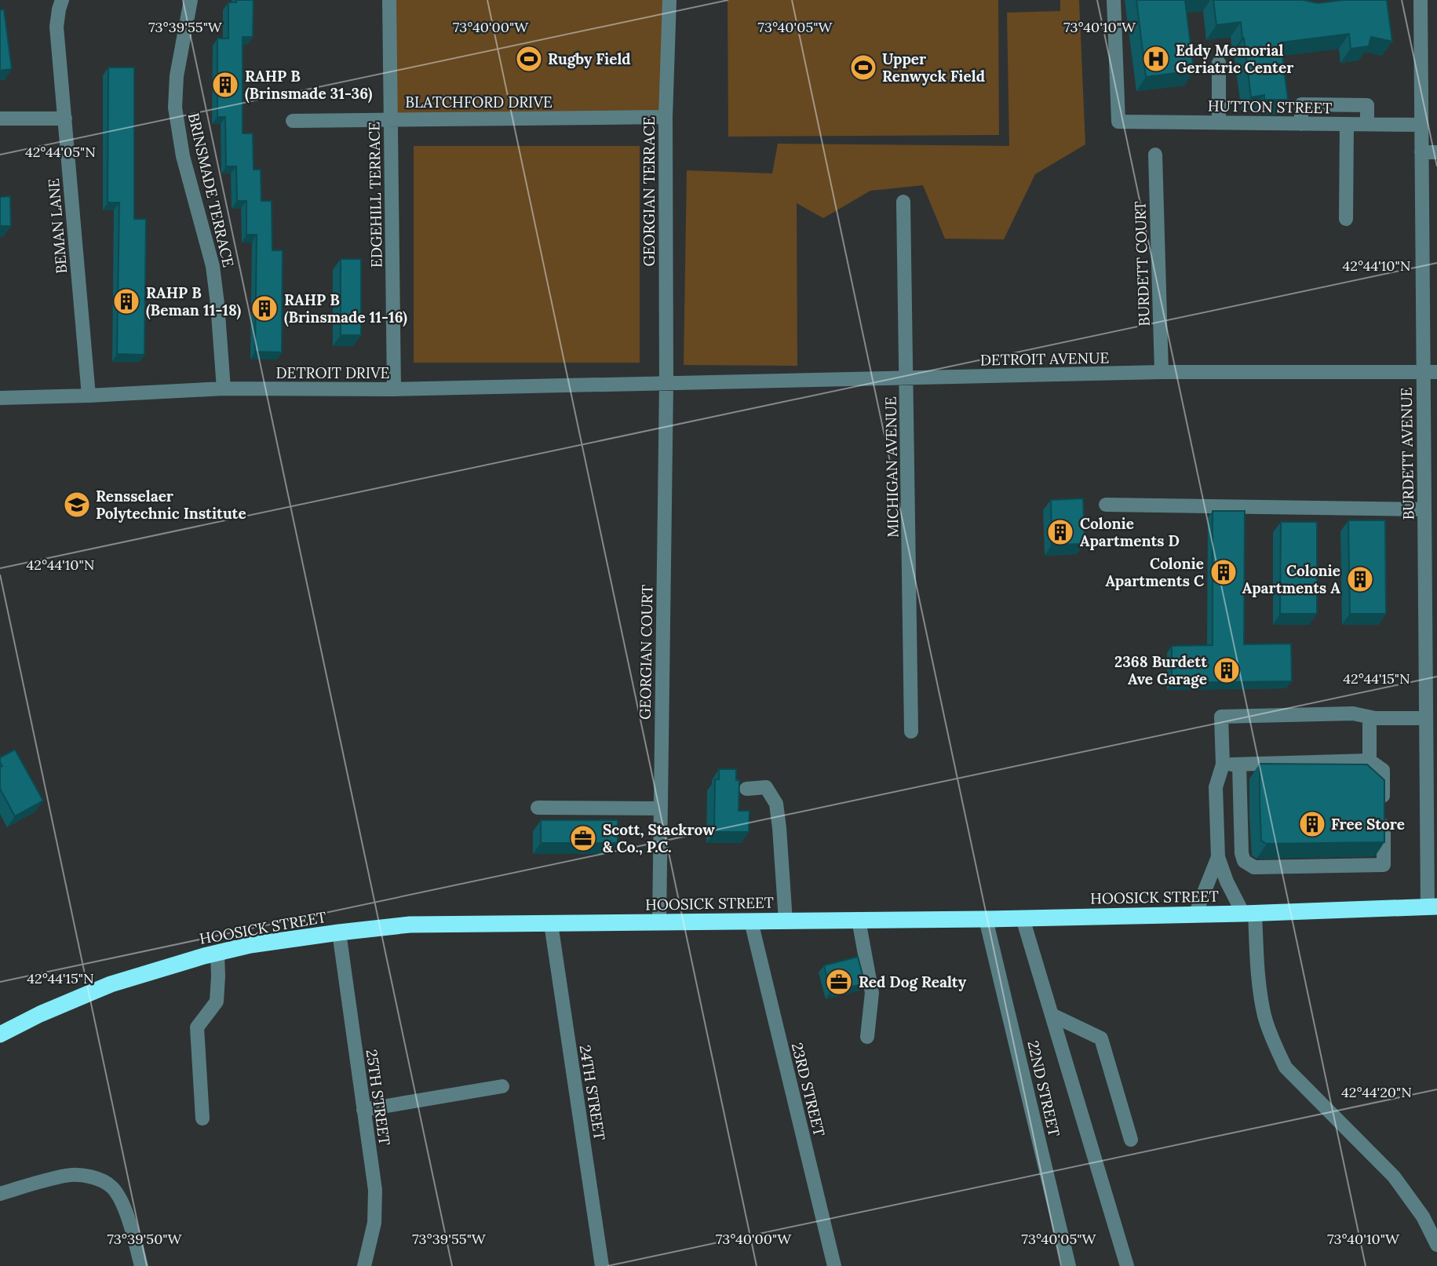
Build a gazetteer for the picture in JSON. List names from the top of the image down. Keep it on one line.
{"streets":{"highway":["HOOSICK STREET"],"street":["BLATCHFORD DRIVE","HUTTON STREET","BRINSMADE TERRACE","GEORGIAN TERRACE","EDGEHILL TERRACE","BEMAN LANE","BURDETT COURT","DETROIT AVENUE","DETROIT DRIVE","BURDETT AVENUE","MICHIGAN AVENUE","GEORGIAN COURT","22ND STREET","23RD STREET","24TH STREET","25TH STREET"]},"crossings":[["BLATCHFORD DRIVE","GEORGIAN TERRACE"],["BLATCHFORD DRIVE","EDGEHILL TERRACE"],["HUTTON STREET","BURDETT AVENUE"],["BRINSMADE TERRACE","DETROIT DRIVE"],["GEORGIAN TERRACE","DETROIT AVENUE"],["GEORGIAN TERRACE","DETROIT DRIVE"],["GEORGIAN TERRACE","GEORGIAN COURT"],["EDGEHILL TERRACE","DETROIT DRIVE"],["BEMAN LANE","DETROIT DRIVE"],["BURDETT COURT","DETROIT AVENUE"],["DETROIT AVENUE","DETROIT DRIVE"],["DETROIT AVENUE","BURDETT AVENUE"],["DETROIT AVENUE","MICHIGAN AVENUE"],["DETROIT AVENUE","GEORGIAN COURT"],["DETROIT DRIVE","GEORGIAN COURT"],["BURDETT AVENUE","HOOSICK STREET"],["GEORGIAN COURT","HOOSICK STREET"],["HOOSICK STREET","22ND STREET"],["HOOSICK STREET","23RD STREET"],["HOOSICK STREET","24TH STREET"],["HOOSICK STREET","25TH STREET"]],"places":{"sports":["Rugby Field","Upper Renwyck Field"],"hospital":["Eddy Memorial Geriatric Center"],"building":["RAHP B (Brinsmade 31-36)","RAHP B (Beman 11-18)","RAHP B (Brinsmade 11-16)","Colonie Apartments D","Colonie Apartments C","Colonie Apartments A","2368 Burdett Ave Garage","Free Store"],"school or university":["Rensselaer Polytechnic Institute"],"office":["Scott, Stackrow & Co., P.C.","Red Dog Realty"]},"coordinates":["73°39'55\"W","73°40'00\"W","73°40'05\"W","73°40'10\"W","42°44'05\"N","42°44'10\"N","42°44'15\"N","42°44'20\"N","73°39'50\"W"]}
